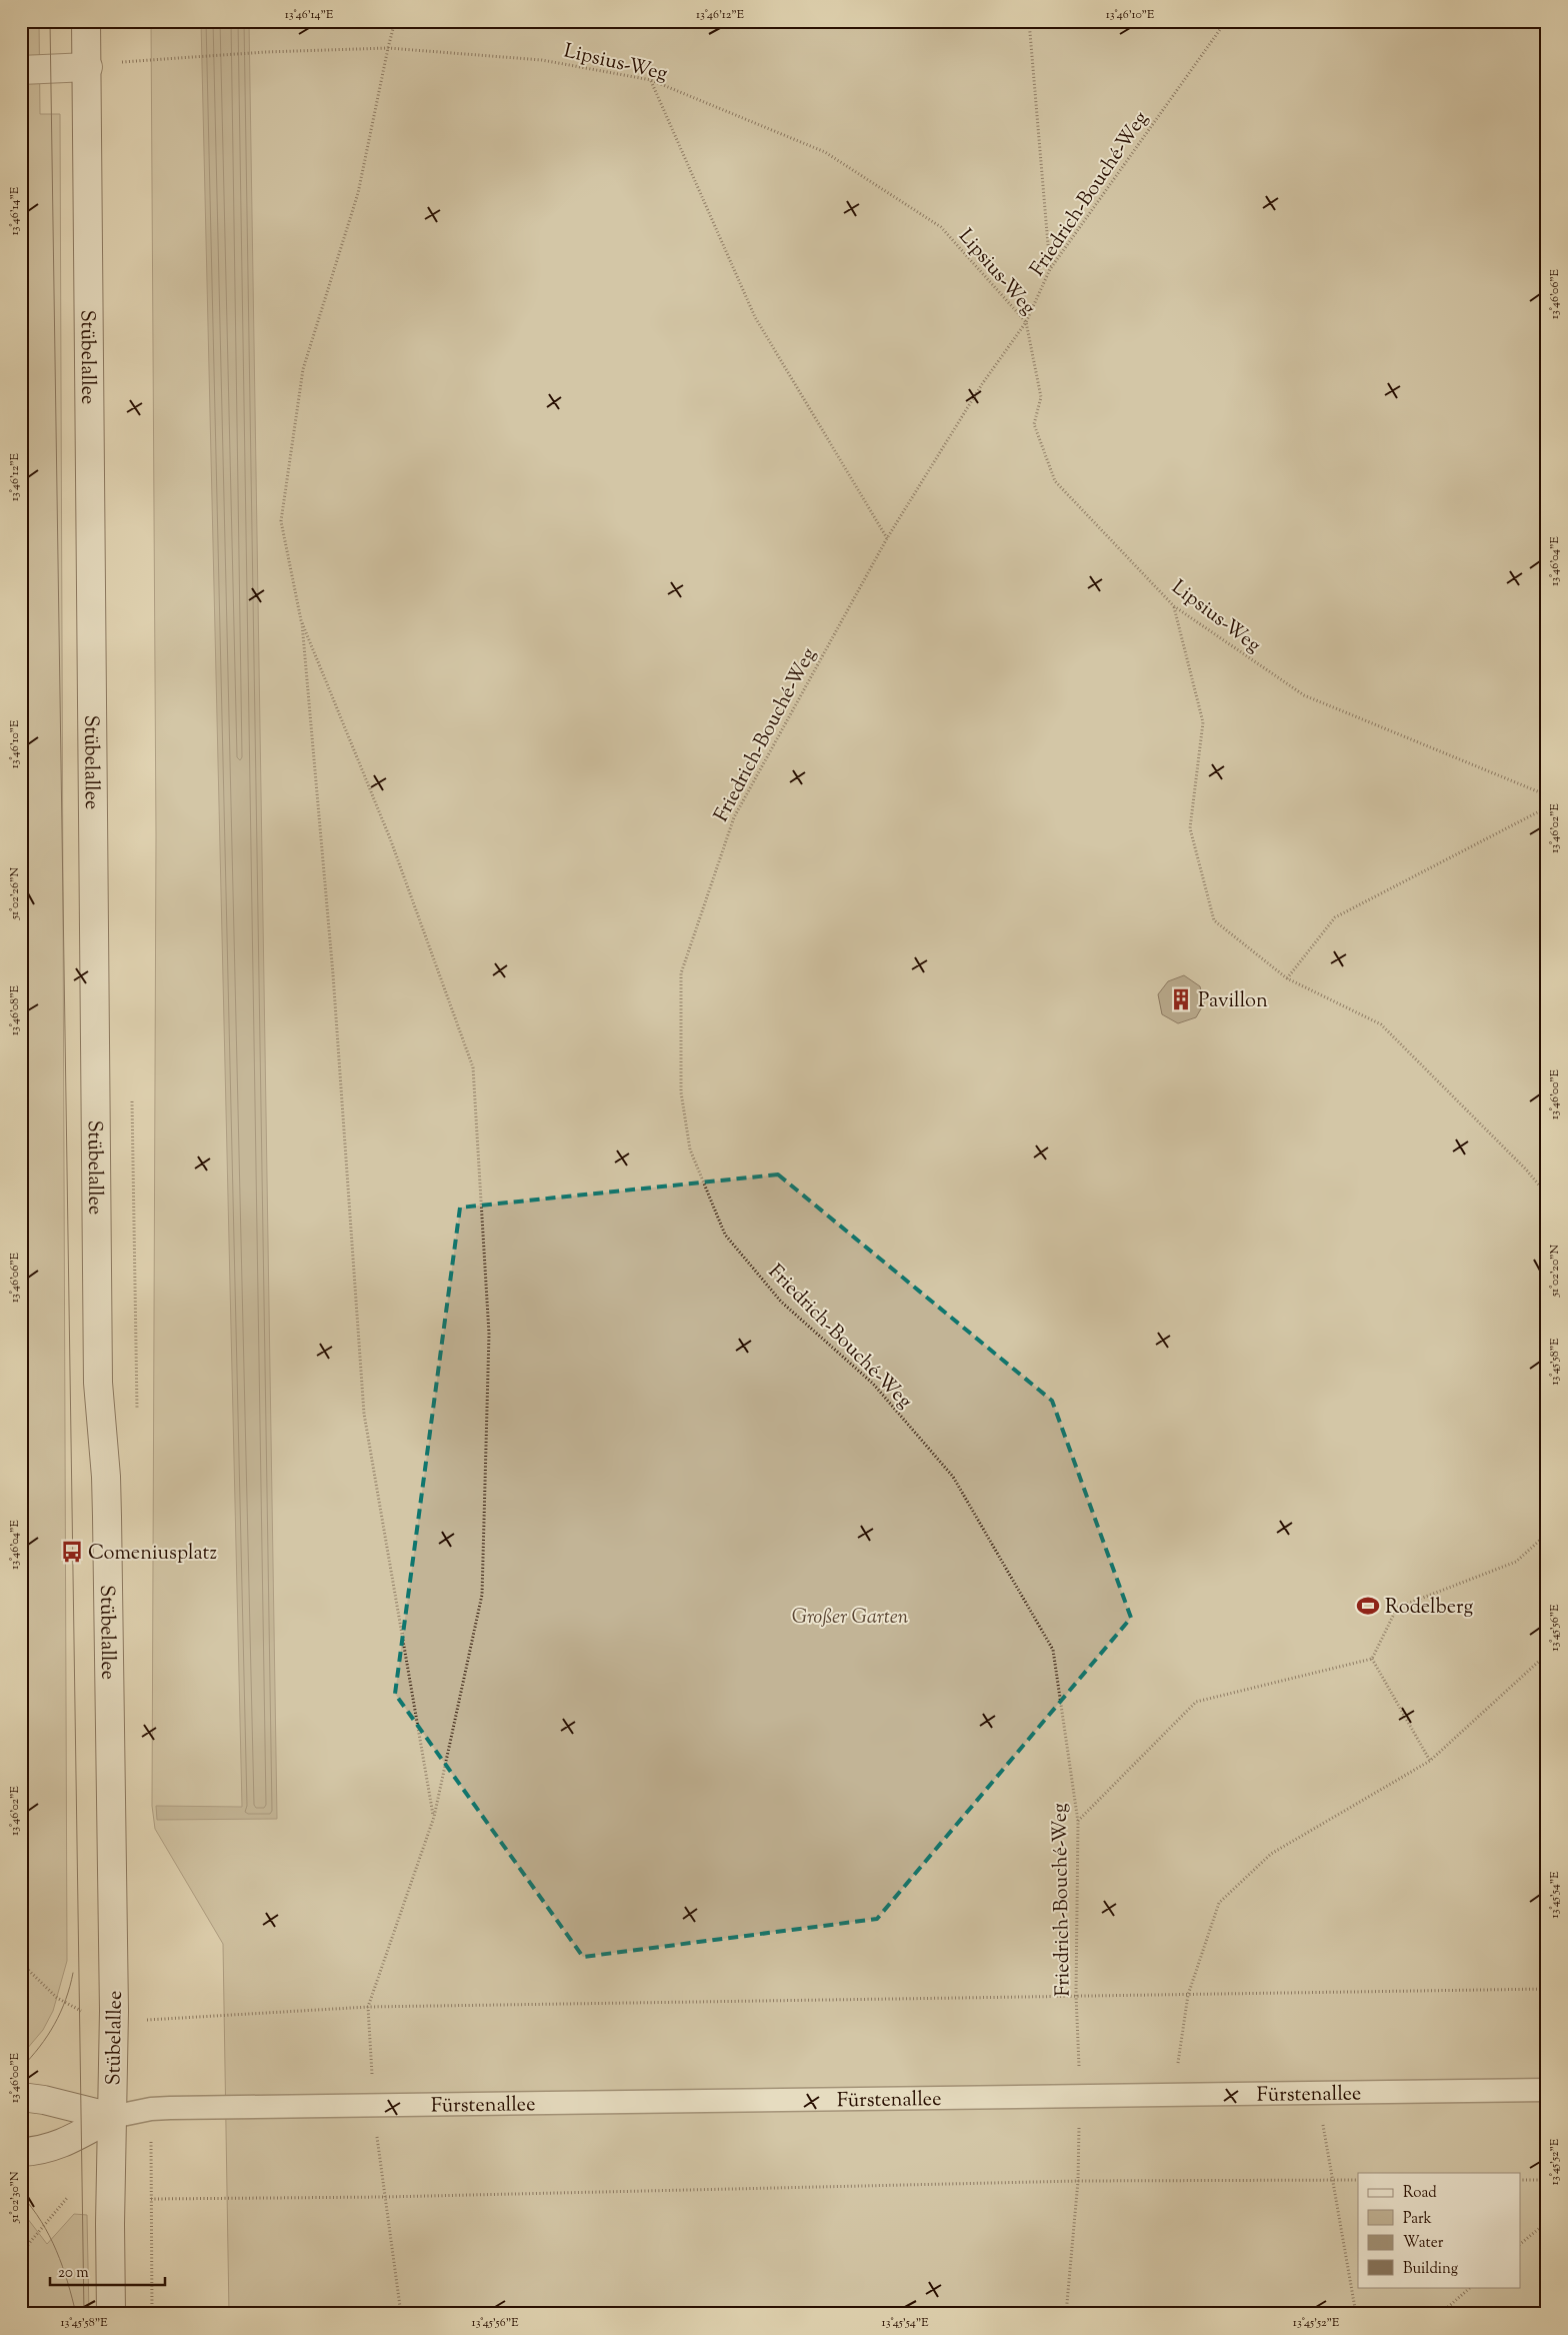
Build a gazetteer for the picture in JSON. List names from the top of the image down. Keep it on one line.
{"streets":{"main road":["Stübelallee"],"street":["Fürstenallee"],"path":["Lipsius-Weg","Friedrich-Bouché-Weg"]},"crossings":[["Lipsius-Weg","Friedrich-Bouché-Weg"],["Friedrich-Bouché-Weg","Fürstenallee"],["Stübelallee","Fürstenallee"]],"parks":["Großer Garten"],"places":{"building":["Pavillon"],"bus stop":["Comeniusplatz"],"sports":["Rodelberg"]},"legend":["Road","Park","Water","Building"],"scale_bar":"20 m","coordinates":["13°46'14\"E","13°46'12\"E","13°46'10\"E","13°46'06\"E","13°46'04\"E","13°46'02\"E","51°02'26\"N","13°46'08\"E","13°46'00\"E","51°02'20\"N","13°45'58\"E","13°45'56\"E","13°45'54\"E","13°45'52\"E","51°02'30\"N"]}
